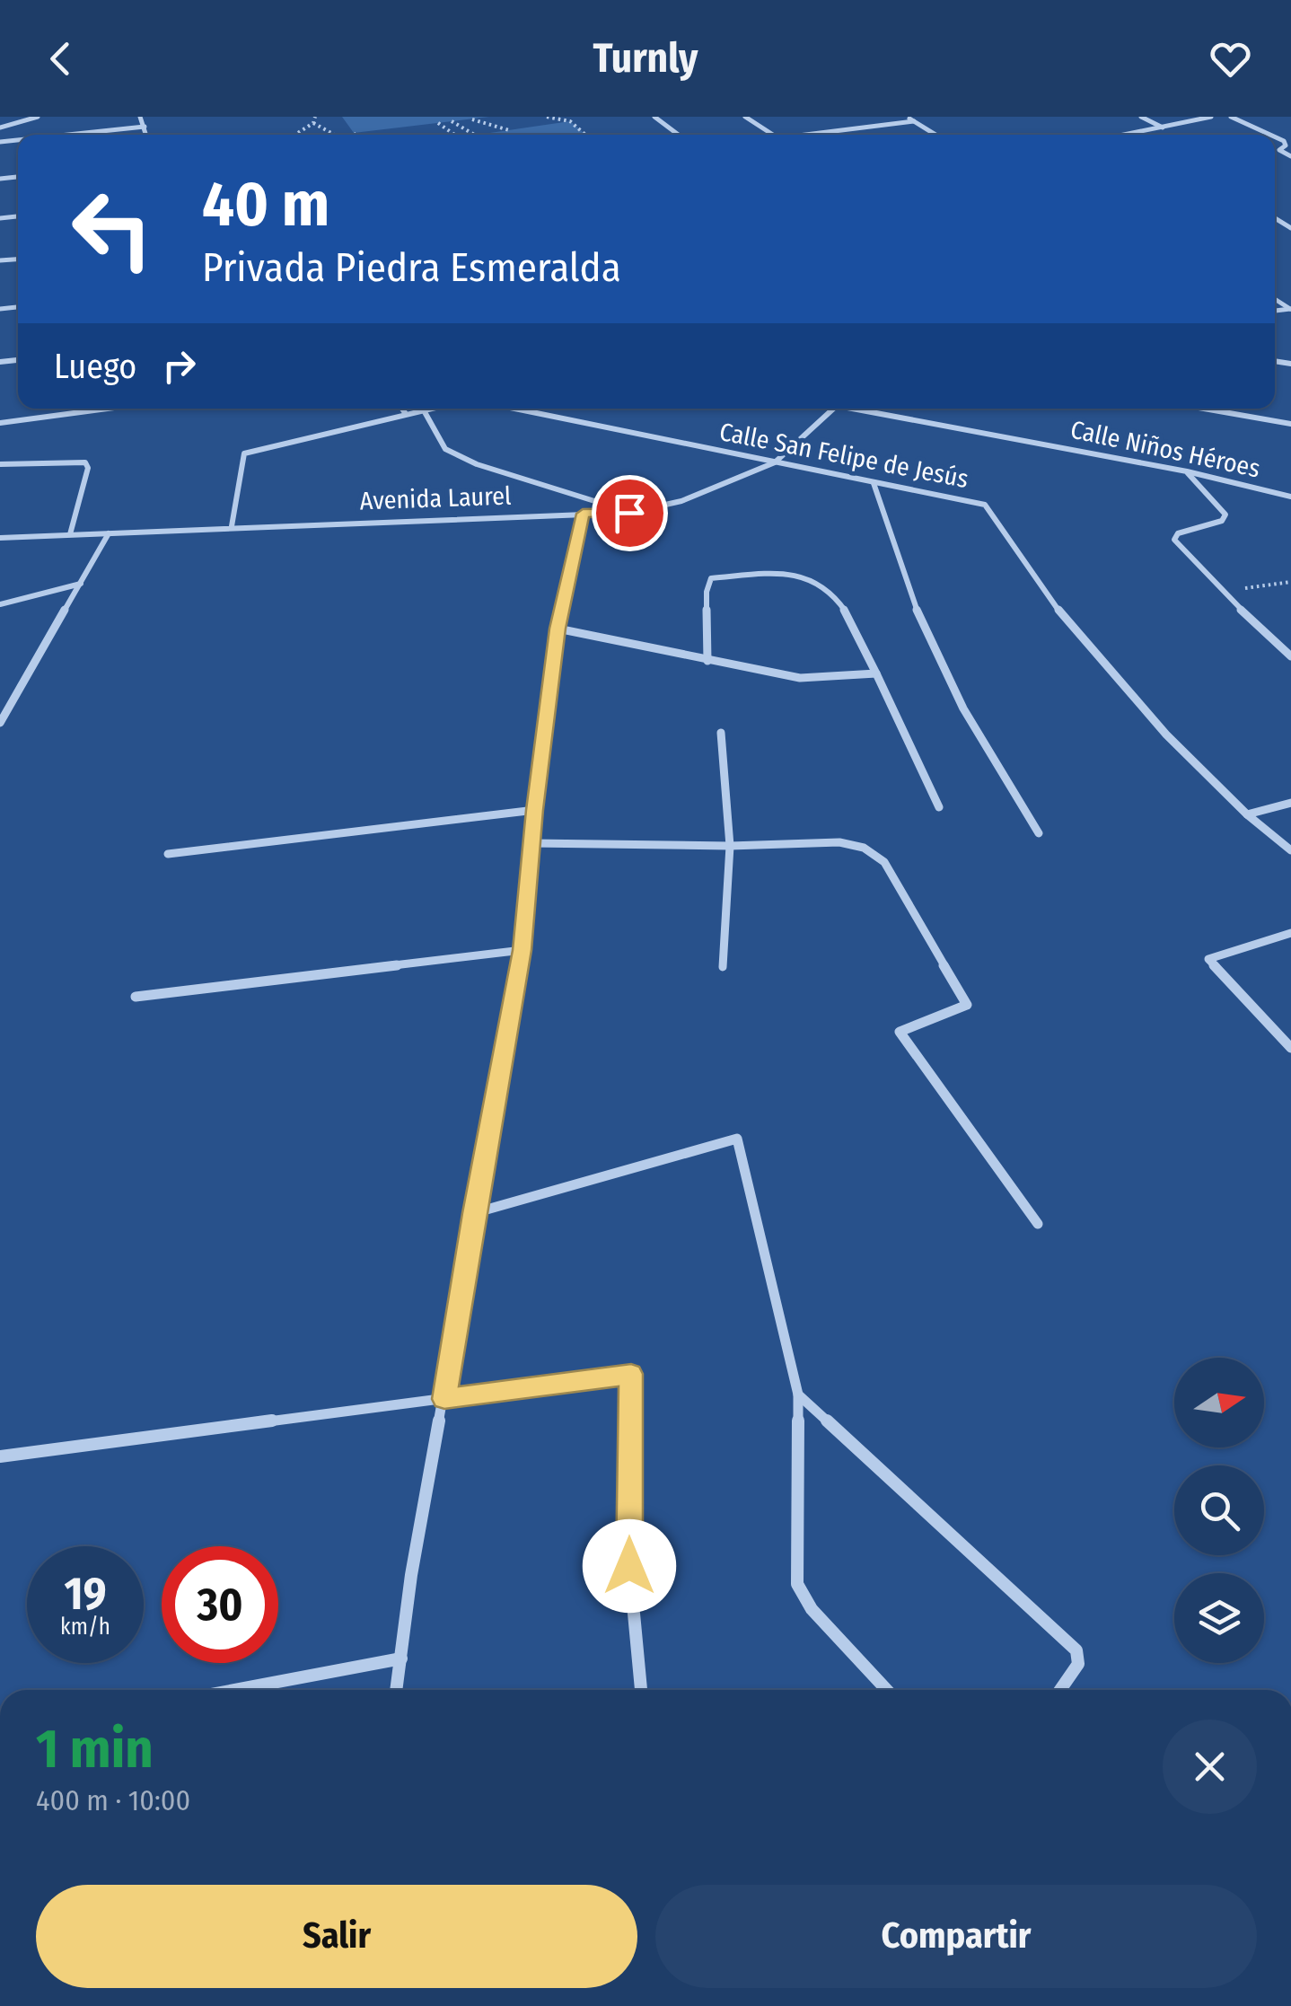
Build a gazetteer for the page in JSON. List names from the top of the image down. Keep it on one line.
{"streets":{"street":["Calle Niños Héroes","Calle San Felipe de Jesús","Avenida Laurel"]},"crossings":[["Calle San Felipe de Jesús","Avenida Laurel"]],"north":"right","page":{"header":"Turnly","turn":["40 m","Privada Piedra Esmeralda"],"then":"Luego","speed":"19 km/h","limit":"30","heading":["1 min","400 m · 10:00"],"buttons":["Salir","Compartir"]}}
